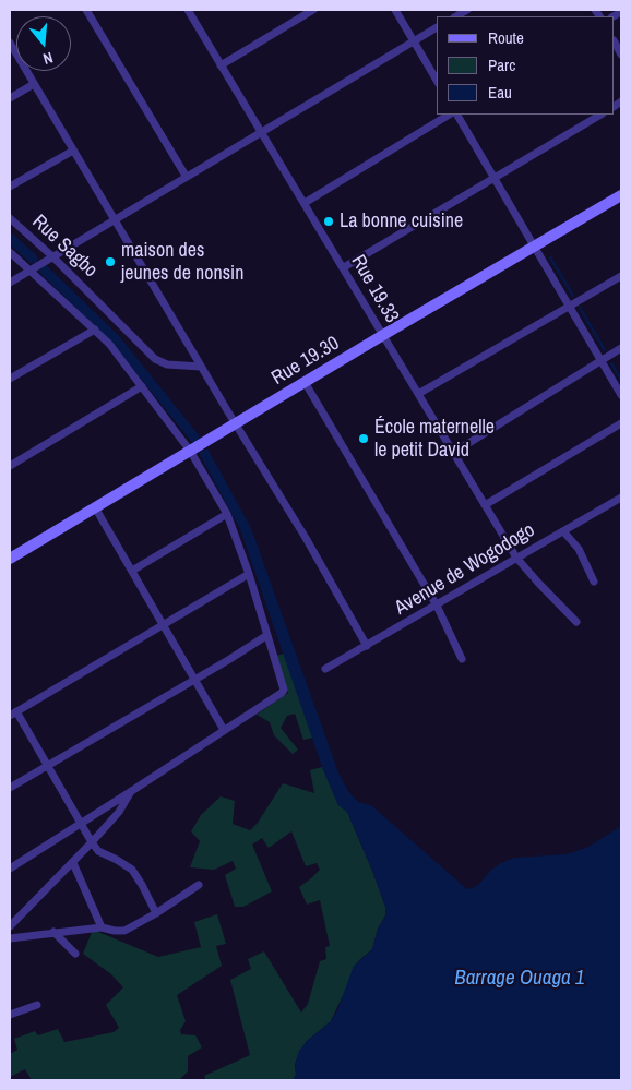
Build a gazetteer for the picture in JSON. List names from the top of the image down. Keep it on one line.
{"streets":{"street":["Rue Sagbo","Rue 19.33","Rue 19.30","Avenue de Wogodogo"]},"crossings":[["Rue 19.33","Rue 19.30"],["Rue 19.33","Avenue de Wogodogo"]],"water":["Barrage Ouaga 1"],"places":["La bonne cuisine","maison des jeunes de nonsin","École maternelle le petit David"],"legend":["Route","Parc","Eau"],"north":"bottom"}
